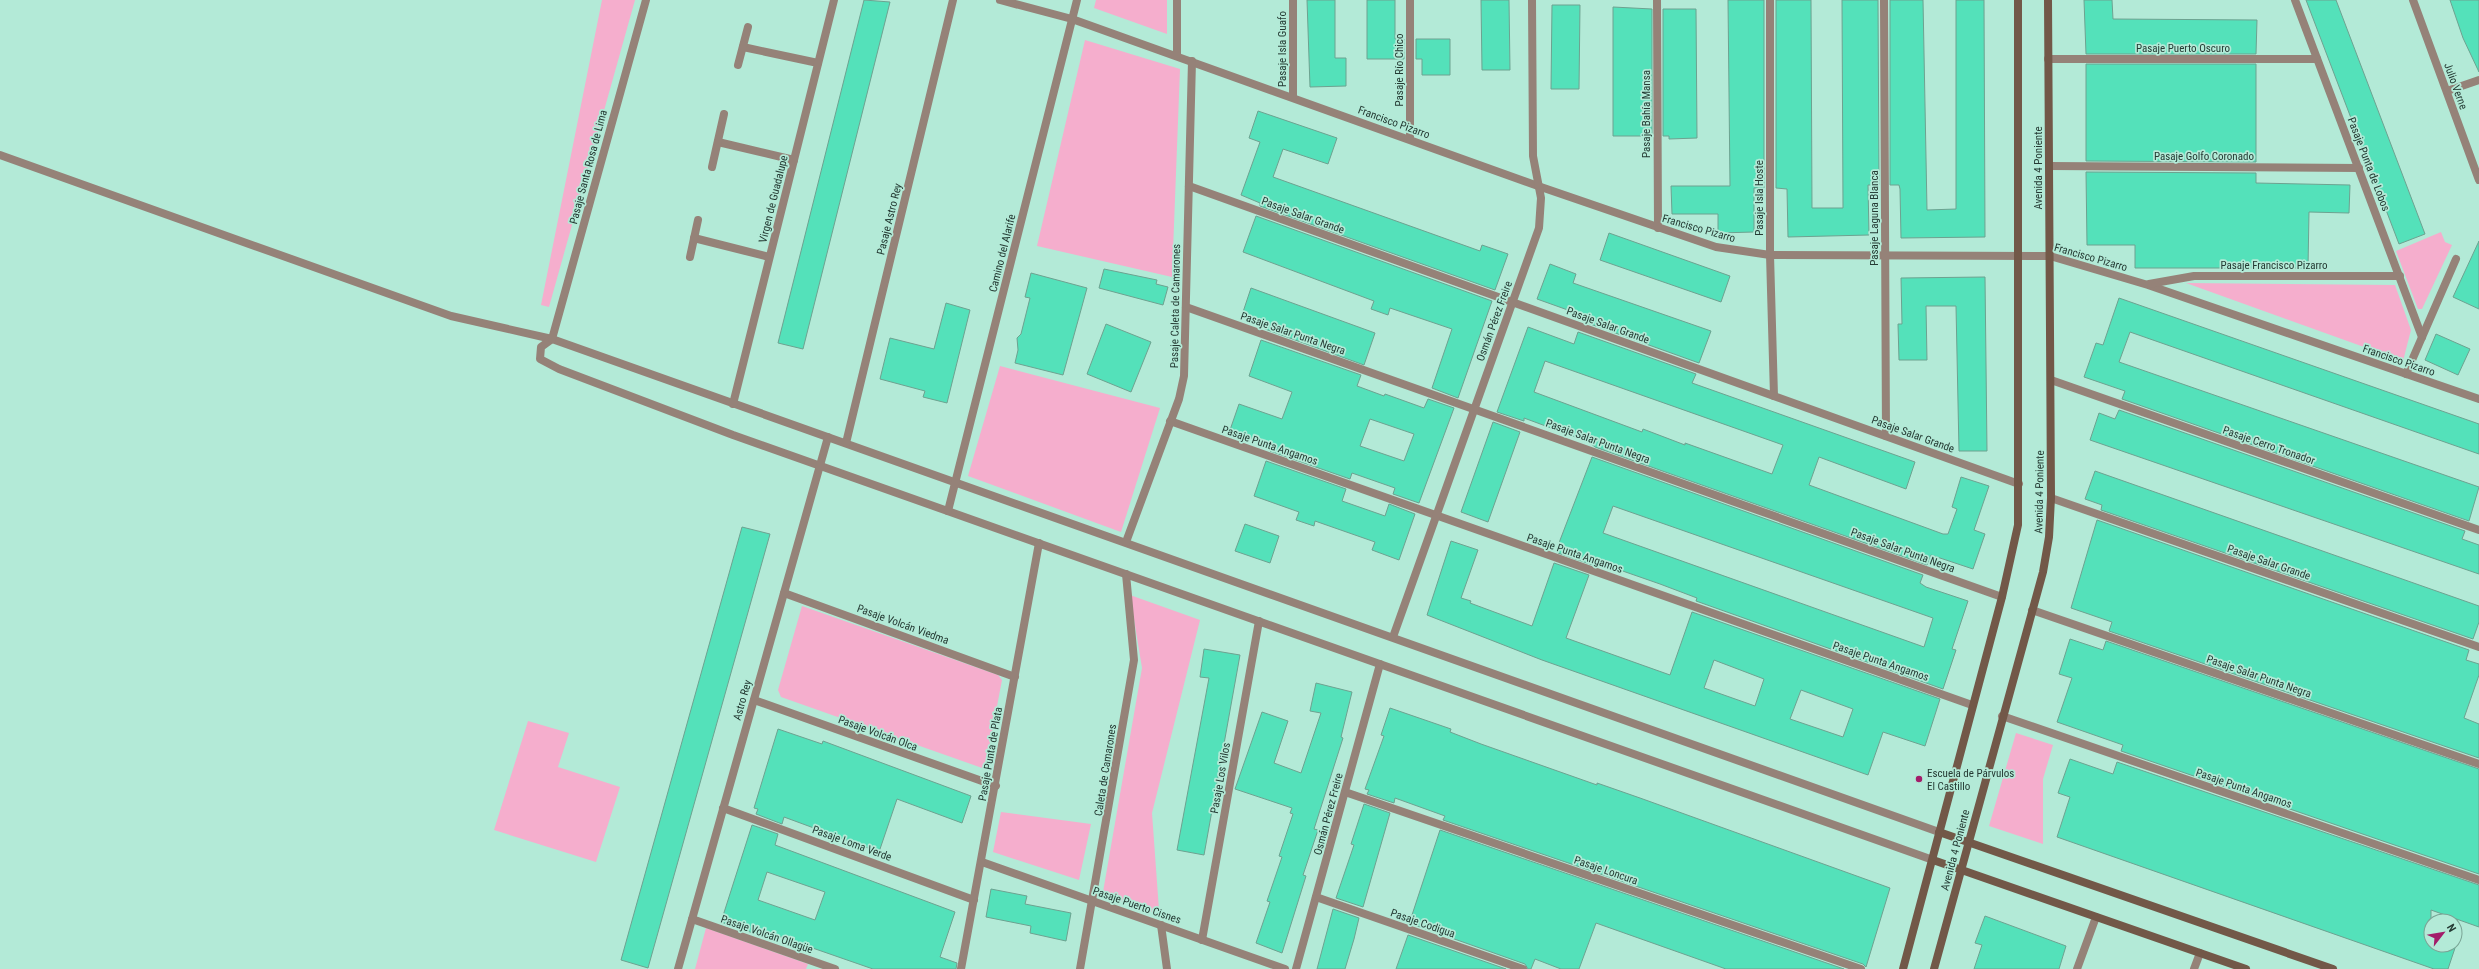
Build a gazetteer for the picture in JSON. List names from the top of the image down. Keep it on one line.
{"streets":{"street":["Pasaje Puerto Oscuro","Pasaje Isla Guafo","Pasaje Río Chico","Julio Verne","Pasaje Bahía Mansa","Francisco Pizarro","Pasaje Golfo Coronado","Pasaje Punta de Lobos","Pasaje Santa Rosa de Lima","Avenida 4 Poniente","Pasaje Isla Hoste","Virgen de Guadalupe","Pasaje Salar Grande","Pasaje Laguna Blanca","Pasaje Astro Rey","Camino del Alarife","Pasaje Francisco Pizarro","Pasaje Caleta de Camarones","Osmán Pérez Freire","Pasaje Salar Punta Negra","Pasaje Punta Angamos","Pasaje Cerro Tronador","Pasaje Volcán Viedma","Astro Rey","Pasaje Volcán Olca","Pasaje Punta de Plata","Caleta de Camarones","Pasaje Los Vilos","Pasaje Loma Verde","Pasaje Loncura","Pasaje Puerto Cisnes","Pasaje Codigua","Pasaje Volcán Ollagüe"]},"crossings":[["Pasaje Puerto Oscuro","Pasaje Punta de Lobos"],["Pasaje Puerto Oscuro","Avenida 4 Poniente"],["Pasaje Isla Guafo","Francisco Pizarro"],["Pasaje Río Chico","Francisco Pizarro"],["Pasaje Bahía Mansa","Francisco Pizarro"],["Francisco Pizarro","Avenida 4 Poniente"],["Francisco Pizarro","Pasaje Isla Hoste"],["Francisco Pizarro","Pasaje Laguna Blanca"],["Francisco Pizarro","Camino del Alarife"],["Francisco Pizarro","Pasaje Francisco Pizarro"],["Francisco Pizarro","Pasaje Caleta de Camarones"],["Francisco Pizarro","Osmán Pérez Freire"],["Pasaje Golfo Coronado","Pasaje Punta de Lobos"],["Pasaje Golfo Coronado","Avenida 4 Poniente"],["Pasaje Punta de Lobos","Pasaje Francisco Pizarro"],["Avenida 4 Poniente","Pasaje Salar Grande"],["Avenida 4 Poniente","Pasaje Salar Punta Negra"],["Avenida 4 Poniente","Pasaje Punta Angamos"],["Avenida 4 Poniente","Pasaje Cerro Tronador"],["Pasaje Isla Hoste","Pasaje Salar Grande"],["Pasaje Salar Grande","Pasaje Laguna Blanca"],["Pasaje Salar Grande","Pasaje Caleta de Camarones"],["Pasaje Salar Grande","Osmán Pérez Freire"],["Pasaje Caleta de Camarones","Pasaje Salar Punta Negra"],["Pasaje Caleta de Camarones","Pasaje Punta Angamos"],["Osmán Pérez Freire","Pasaje Salar Punta Negra"],["Osmán Pérez Freire","Pasaje Punta Angamos"],["Osmán Pérez Freire","Pasaje Loncura"],["Osmán Pérez Freire","Pasaje Codigua"],["Pasaje Volcán Viedma","Astro Rey"],["Pasaje Volcán Viedma","Pasaje Punta de Plata"],["Astro Rey","Pasaje Volcán Olca"],["Astro Rey","Pasaje Loma Verde"],["Astro Rey","Pasaje Volcán Ollagüe"],["Pasaje Volcán Olca","Pasaje Punta de Plata"],["Pasaje Punta de Plata","Pasaje Loma Verde"],["Pasaje Punta de Plata","Pasaje Puerto Cisnes"],["Caleta de Camarones","Pasaje Puerto Cisnes"],["Pasaje Los Vilos","Pasaje Puerto Cisnes"]],"places":["Escuela de Párvulos El Castillo"],"north":"top right"}
